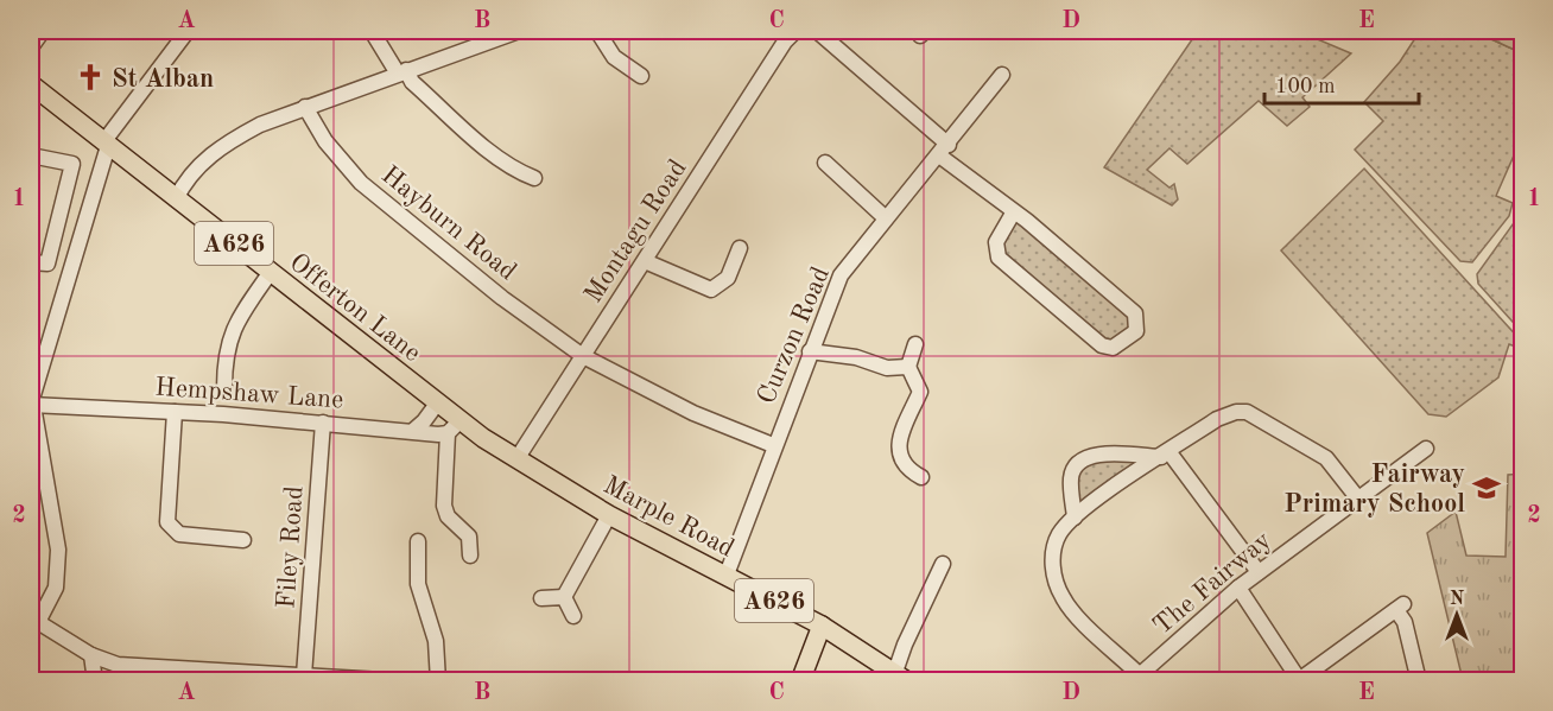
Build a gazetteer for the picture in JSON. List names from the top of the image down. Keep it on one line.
{"streets":{"main road":["A626","Offerton Lane","Marple Road"],"street":["Hayburn Road","Montagu Road","Curzon Road","Hempshaw Lane","Filey Road","The Fairway"]},"crossings":[["Hayburn Road","Montagu Road"],["Hayburn Road","Curzon Road"],["Montagu Road","Marple Road"],["Offerton Lane","Hempshaw Lane"],["Offerton Lane","Marple Road"],["Curzon Road","Marple Road"],["Hempshaw Lane","Marple Road"],["Hempshaw Lane","Filey Road"]],"places":{"church":["St Alban"],"school or university":["Fairway Primary School"]},"scale_bar":"100 m","north":"top","grid":{"columns":["A","B","C","D","E"],"rows":["1","2"]}}
